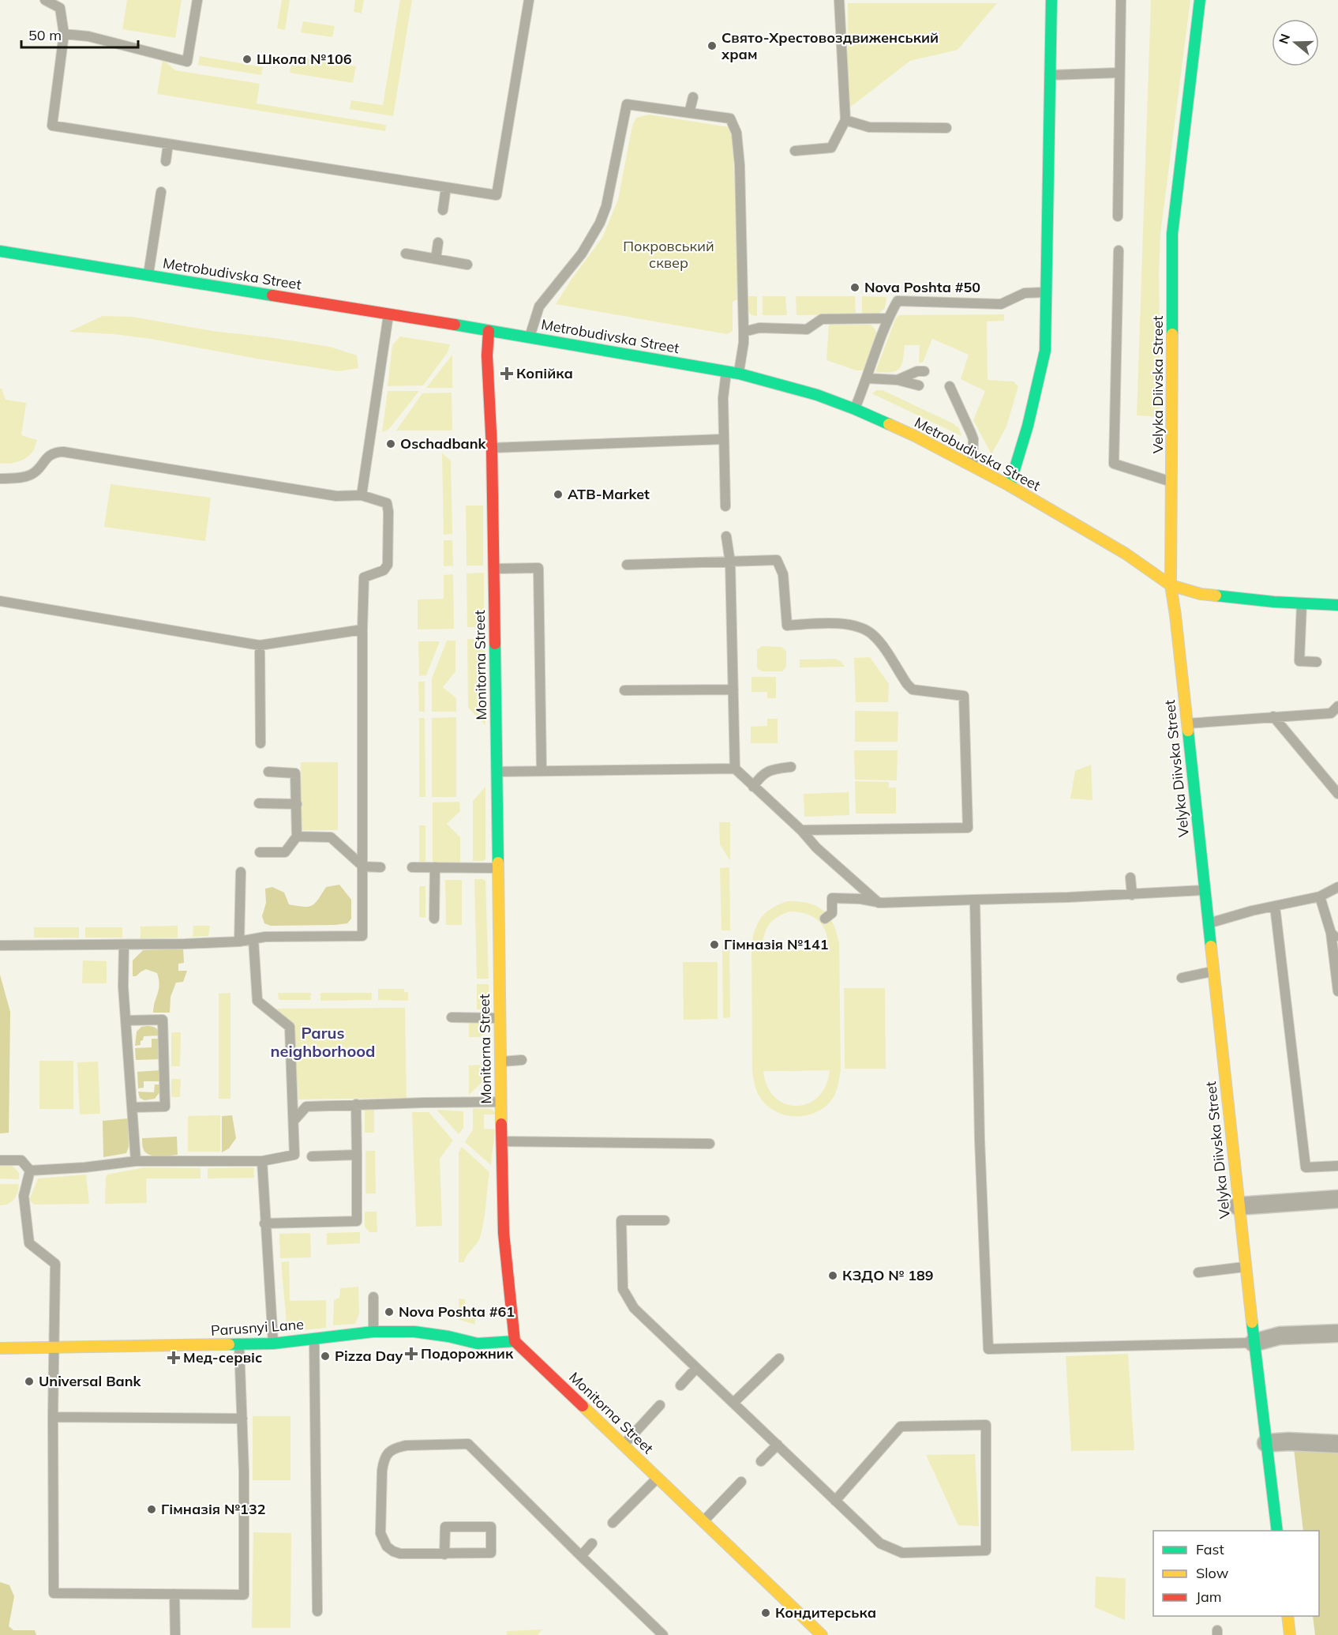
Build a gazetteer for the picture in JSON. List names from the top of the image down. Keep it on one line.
{"streets":{"street":["Metrobudivska Street","Velyka Diivska Street","Monitorna Street","Parusnyi Lane"]},"crossings":[["Metrobudivska Street","Velyka Diivska Street"],["Metrobudivska Street","Monitorna Street"],["Monitorna Street","Parusnyi Lane"]],"districts":["Parus neighborhood"],"parks":["Покровський сквер"],"places":{"other":["Свято-Хрестовоздвиженський храм","Школа №106","Nova Poshta #50","Oschadbank","ATB-Market","Гімназія №141","КЗДО № 189","Nova Poshta #61","Pizza Day","Universal Bank","Гімназія №132","Кондитерська"],"health":["Копійка","Подорожник","Мед-сервіс"]},"legend":["Fast","Slow","Jam"],"scale_bar":"50 m","north":"left"}
